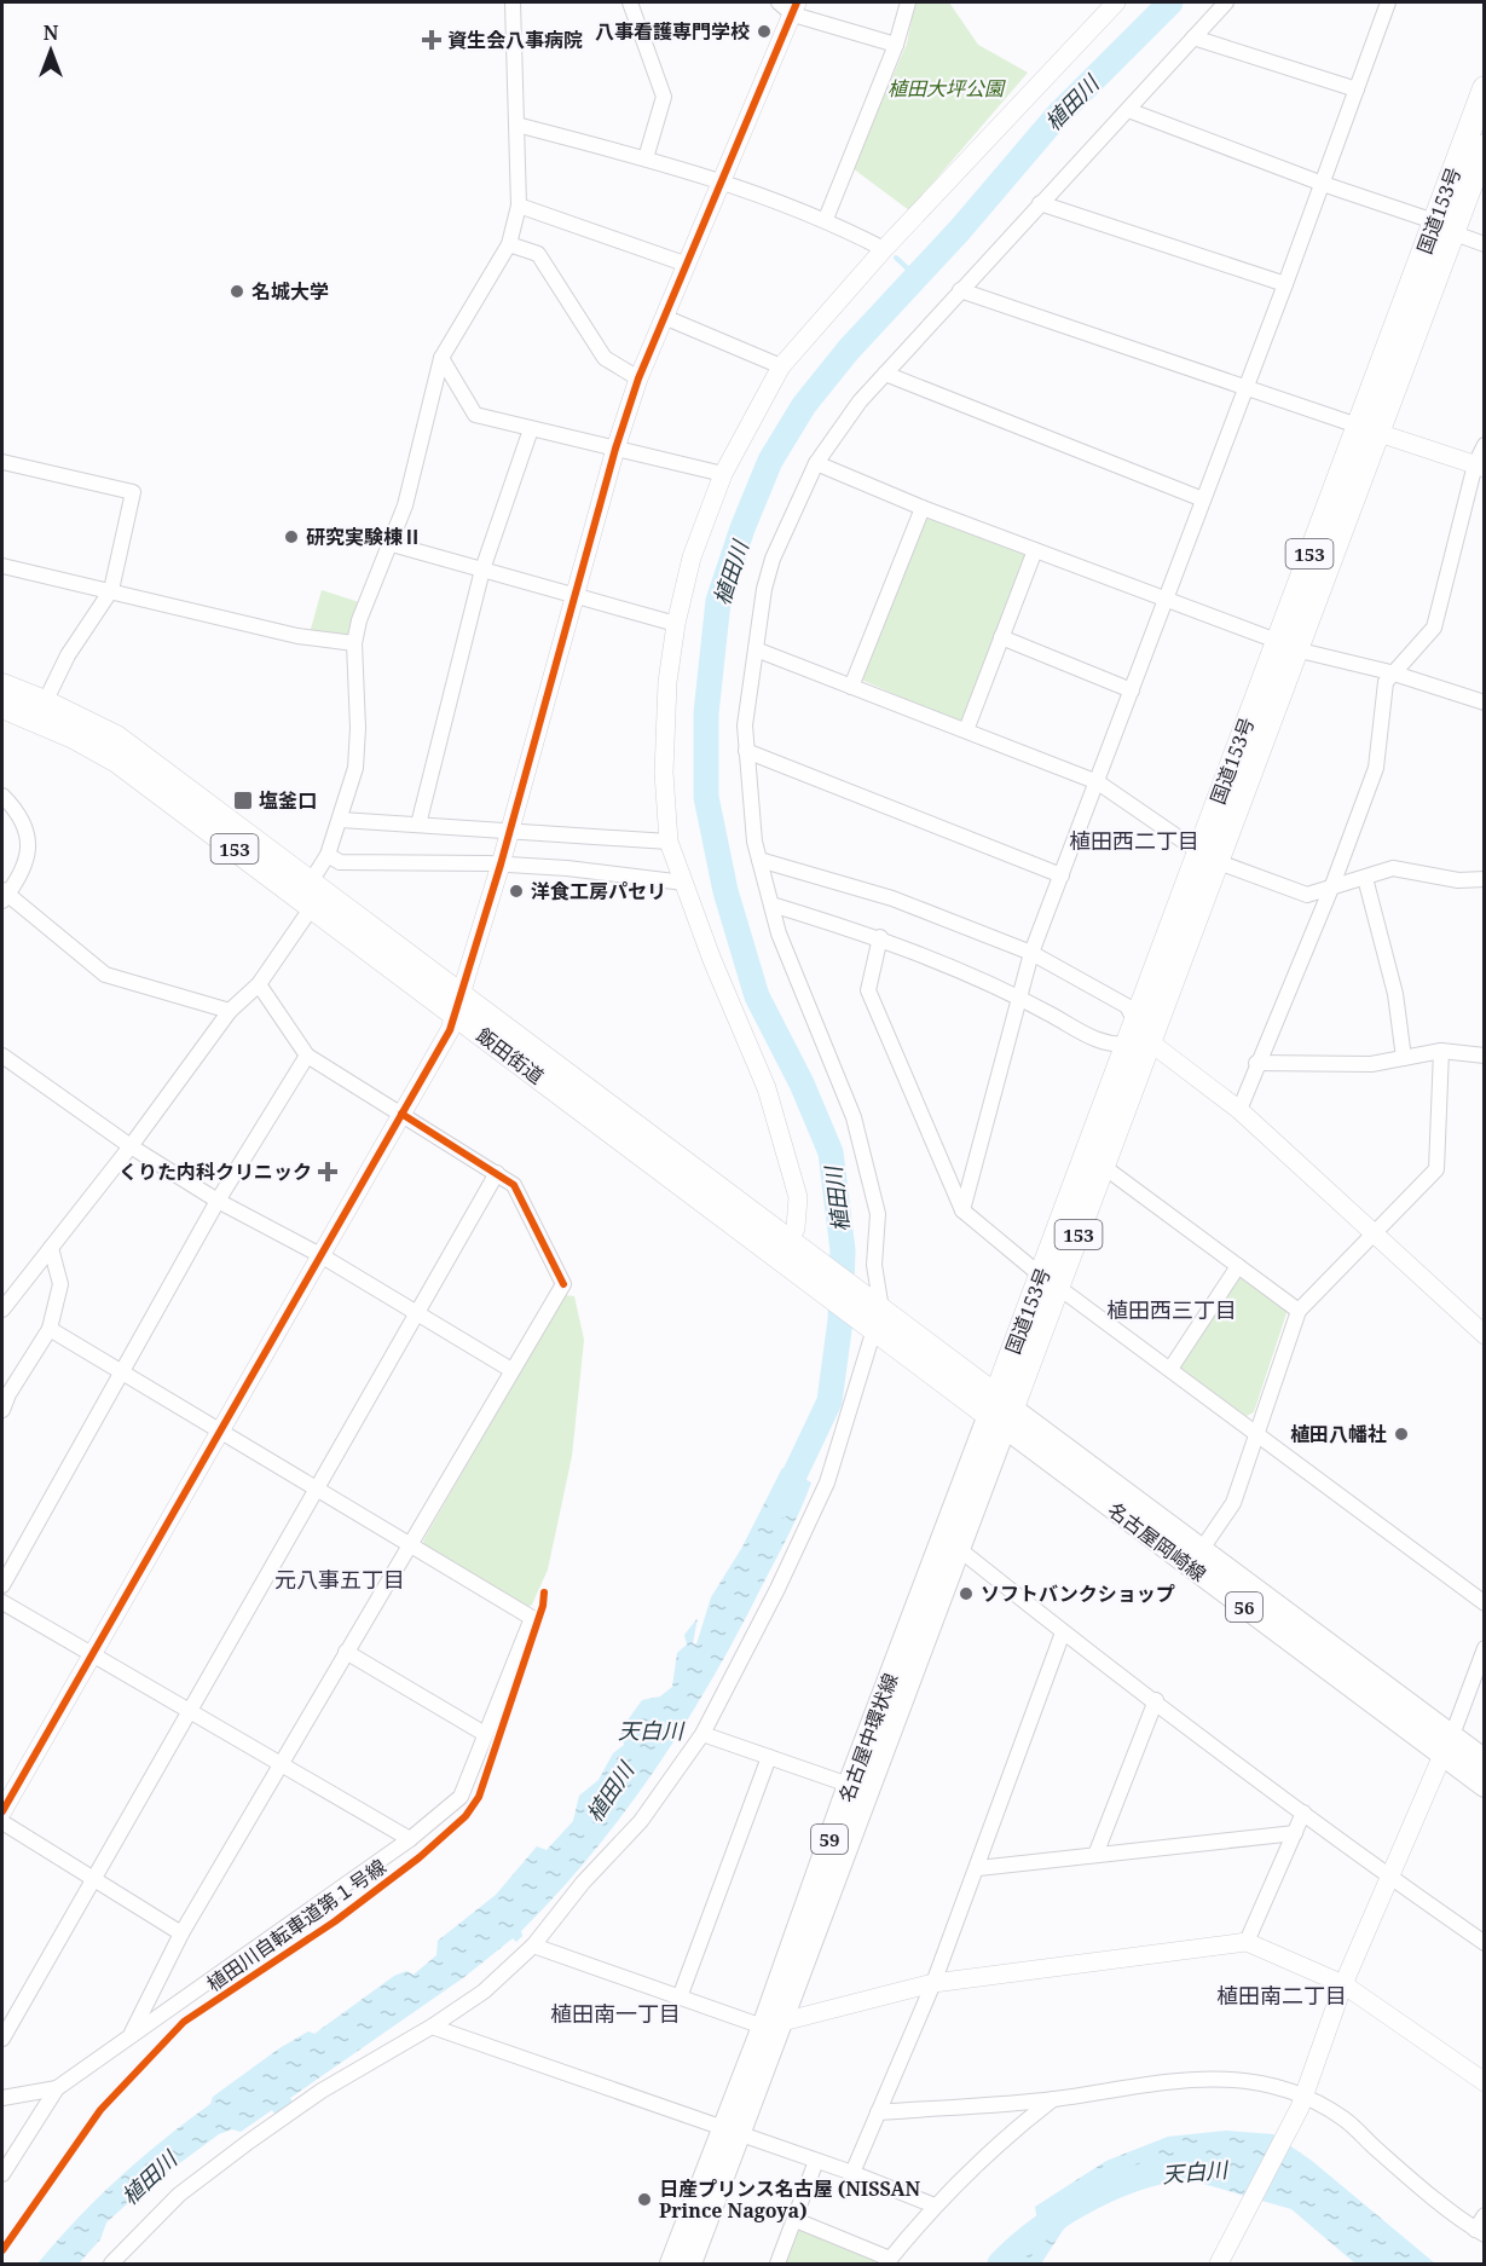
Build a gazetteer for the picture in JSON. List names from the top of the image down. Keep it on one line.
{"streets":{"highway":["国道153号","153","飯田街道"],"main road":["名古屋岡崎線","56","名古屋中環状線","59"],"cycle path":["植田川自転車道第１号線"]},"crossings":[["国道153号","飯田街道"],["国道153号","名古屋岡崎線"],["国道153号","名古屋中環状線"],["飯田街道","名古屋岡崎線"],["飯田街道","名古屋中環状線"],["名古屋岡崎線","名古屋中環状線"]],"districts":["植田西二丁目","植田西三丁目","元八事五丁目","植田南二丁目","植田南一丁目"],"water":["植田川","天白川"],"parks":["植田大坪公園"],"places":{"other":["八事看護専門学校","名城大学","研究実験棟Ⅱ","洋食工房パセリ","植田八幡社","ソフトバンクショップ","日産プリンス名古屋 (NISSAN Prince Nagoya)"],"health":["資生会八事病院","くりた内科クリニック"],"transit":["塩釜口"]},"north":"top"}
